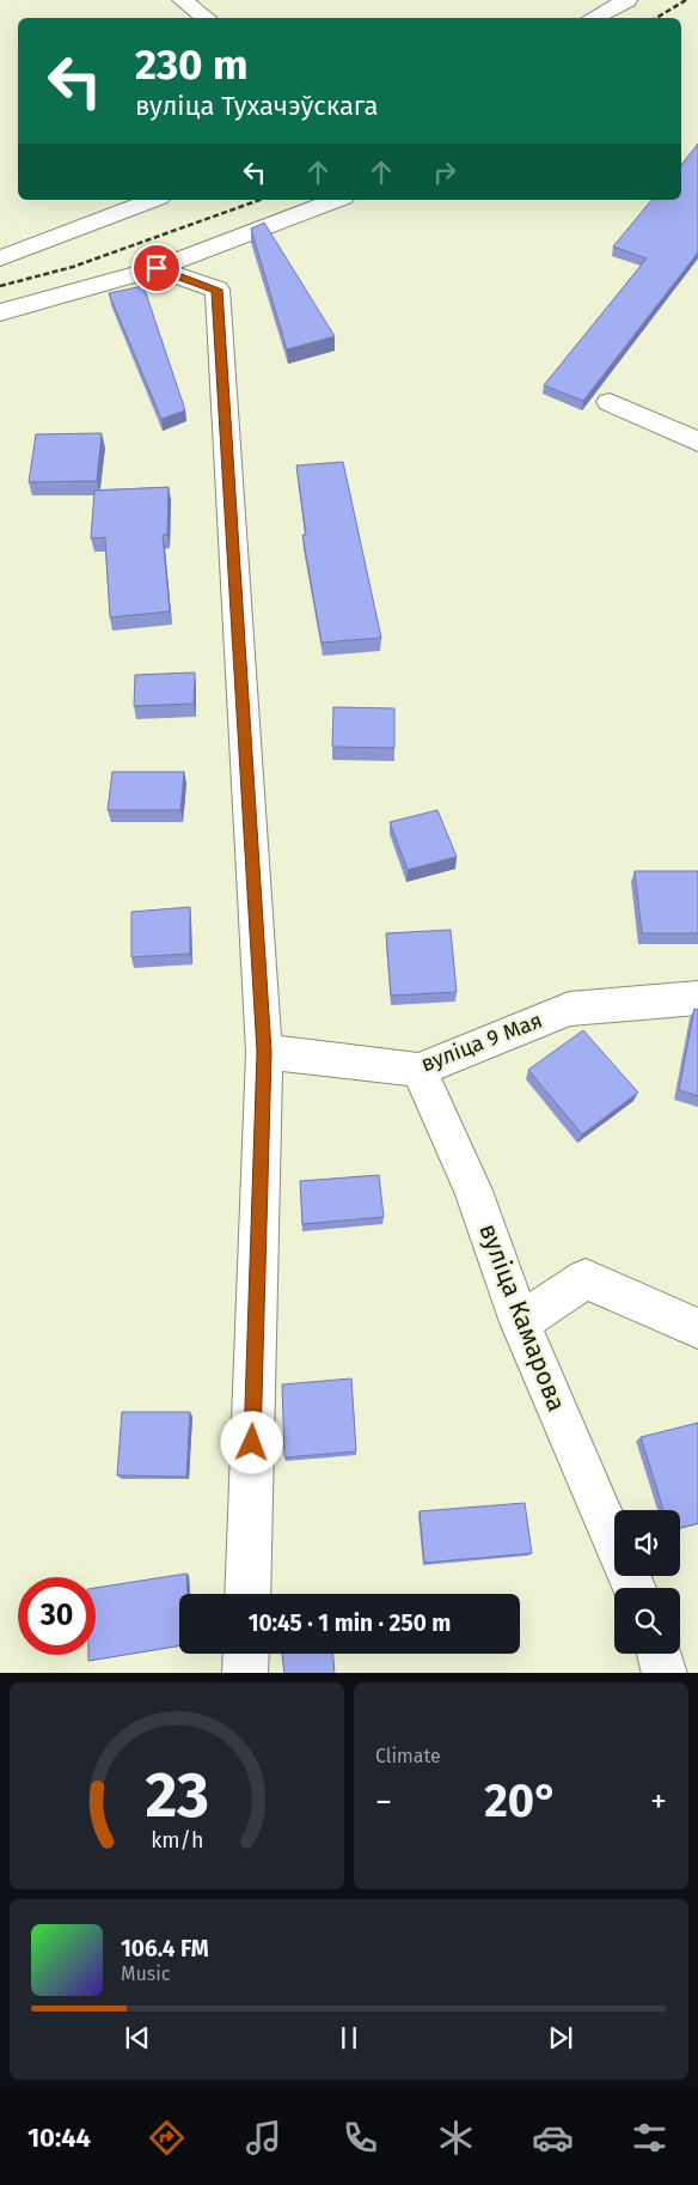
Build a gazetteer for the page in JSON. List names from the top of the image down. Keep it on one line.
{"streets":{"street":["вуліца 9 Мая","вуліца Камарова"]},"crossings":[["вуліца 9 Мая","вуліца Камарова"]],"page":{"turn":["230 m","вуліца Тухачэўскага"],"limit":"30","trip":"10:45 · 1 min · 250 m","tile":"Climate","heat":["−","20°","+"],"song":["106.4 FM","Music"],"tabs":"10:44","gauge":["23","km/h"]}}
